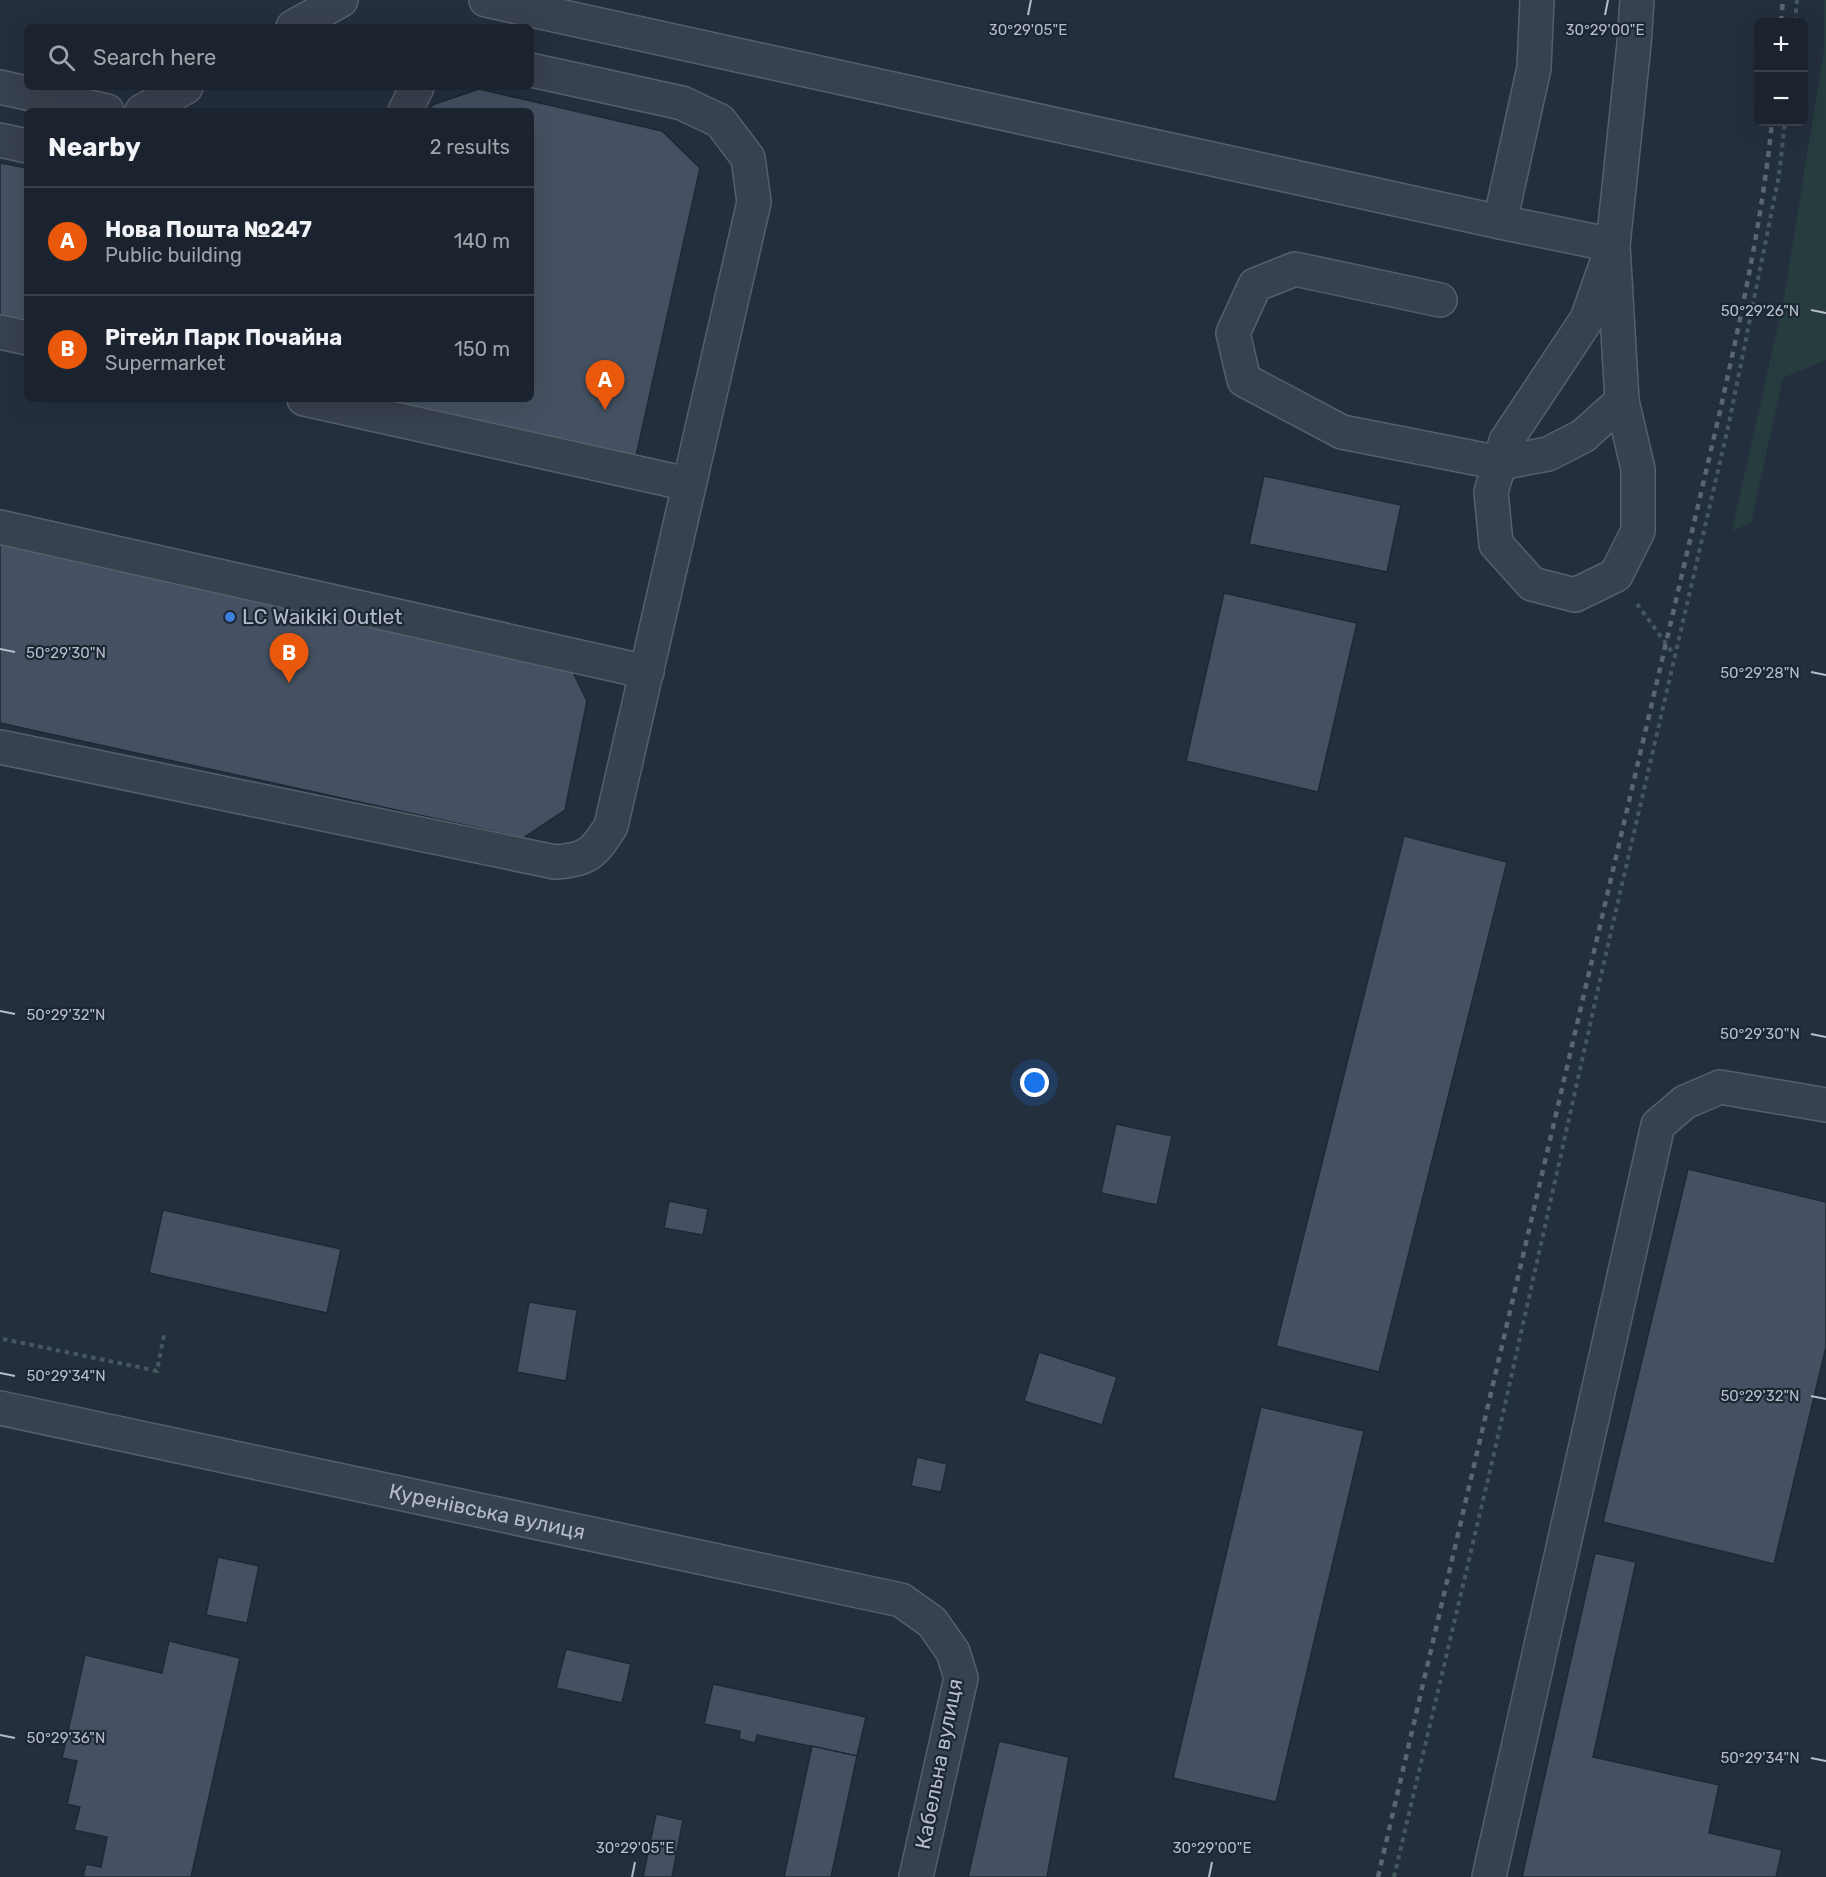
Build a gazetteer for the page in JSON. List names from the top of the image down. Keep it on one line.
{"streets":{"street":["Куренівська вулиця","Кабельна вулиця"]},"crossings":[["Куренівська вулиця","Кабельна вулиця"]],"places":["LC Waikiki Outlet"],"page":{"map_buttons":["+","−"],"search":"Search here","heading":["Nearby","2 results"],"list":[{"mark":"A","name":"Нова Пошта №247","note":"Public building","value":"140 m"},{"mark":"B","name":"Рітейл Парк Почайна","note":"Supermarket","value":"150 m"}],"pins":["A","B"]},"coordinates":["30°29'05\"E","30°29'00\"E","50°29'26\"N","50°29'30\"N","50°29'28\"N","50°29'32\"N","50°29'34\"N","50°29'36\"N"]}
